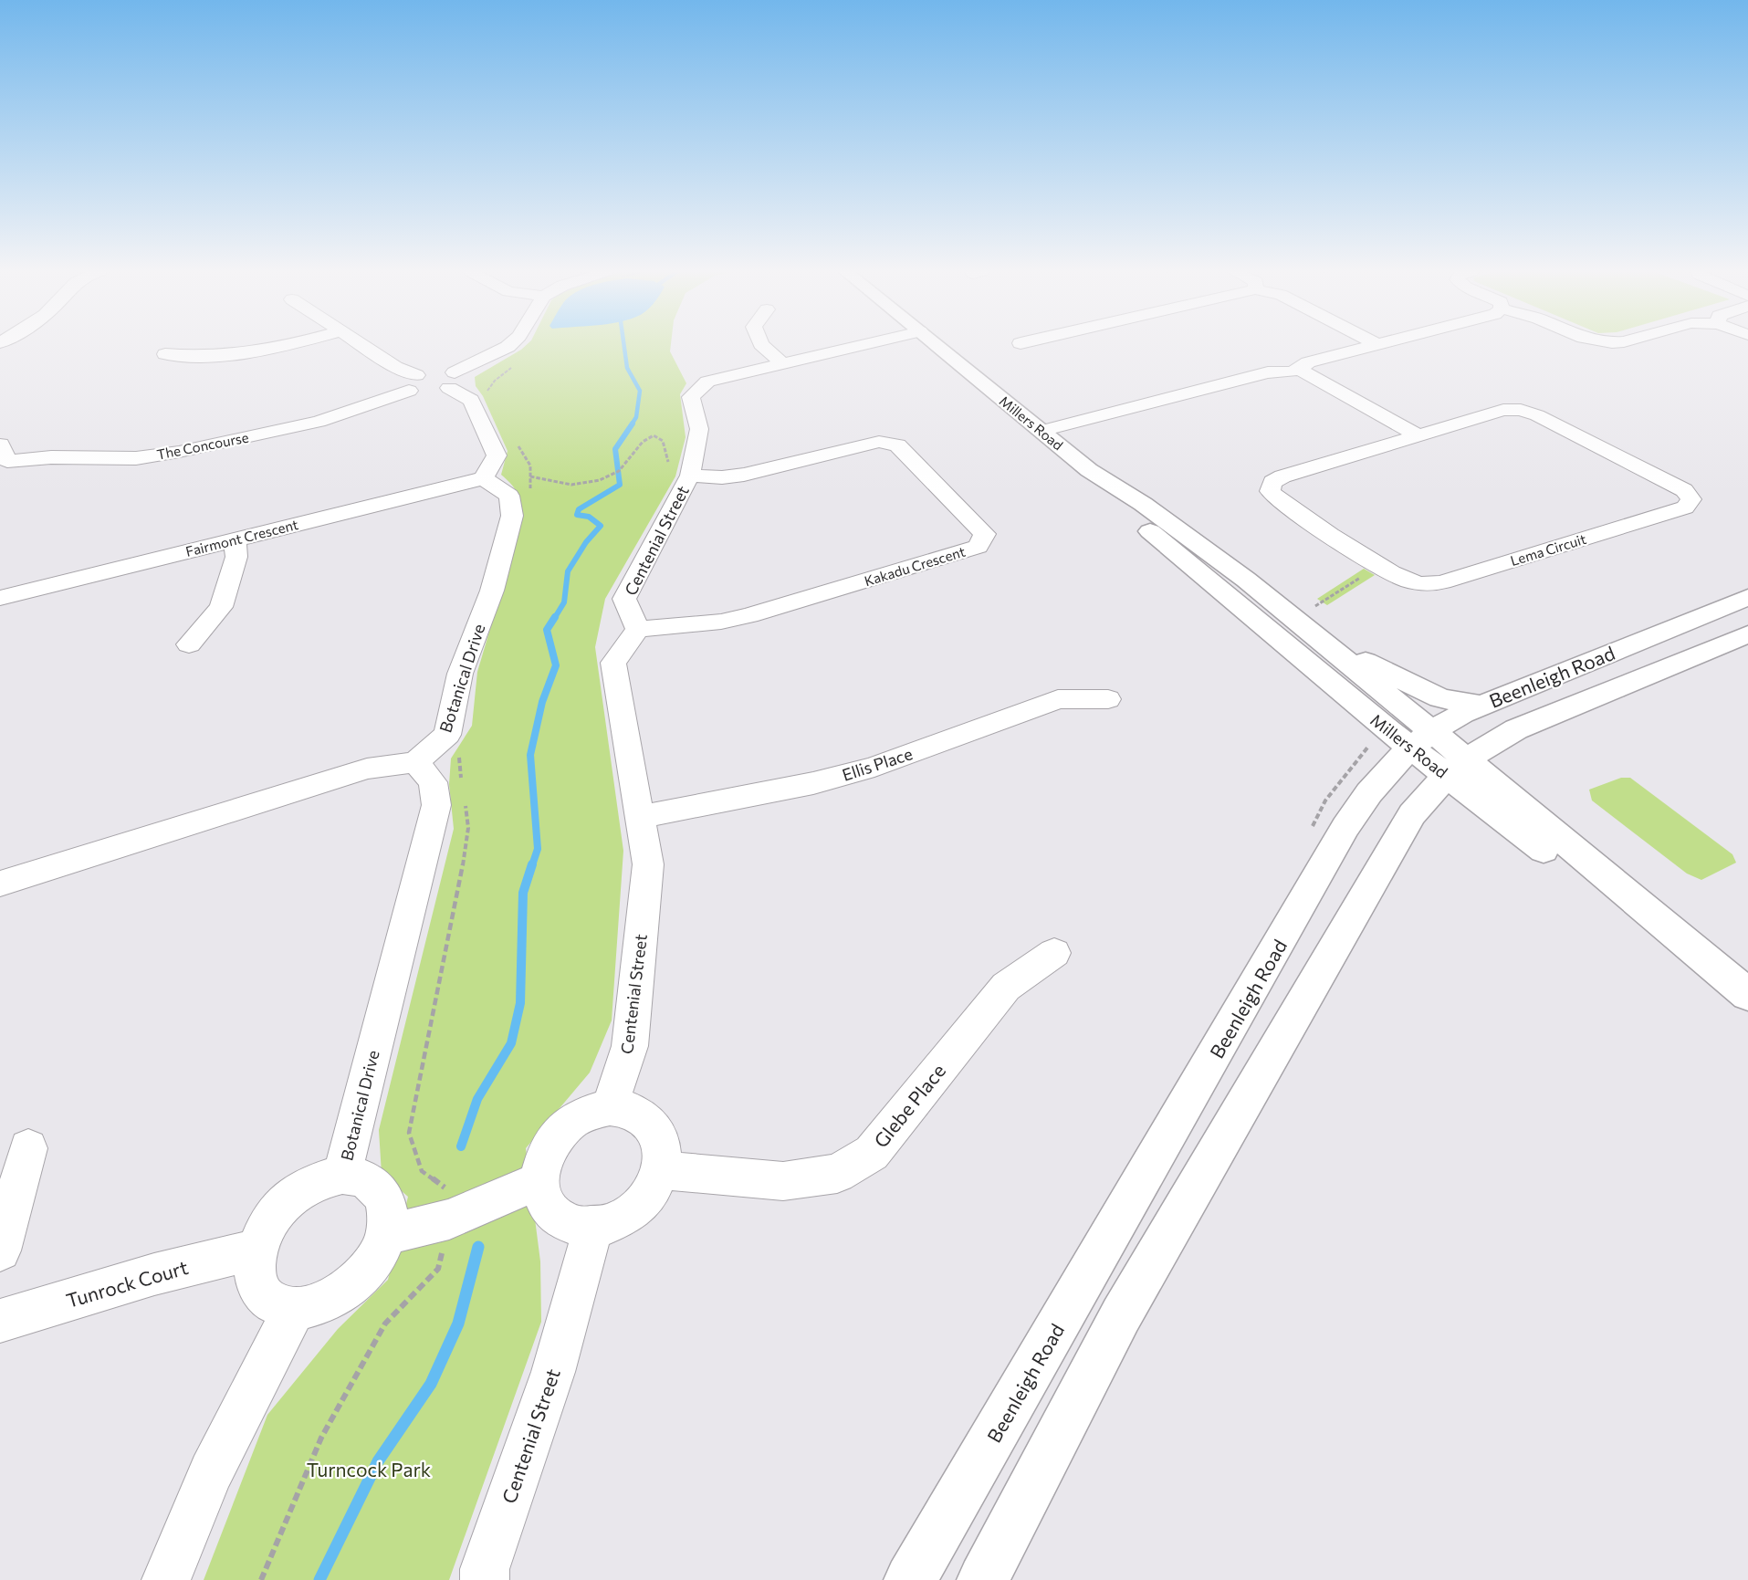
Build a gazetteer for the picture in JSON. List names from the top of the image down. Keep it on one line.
{"streets":{"main road":["Millers Road","Beenleigh Road"],"street":["The Concourse","Fairmont Crescent","Centenial Street","Lema Circuit","Kakadu Crescent","Botanical Drive","Ellis Place","Glebe Place","Tunrock Court"]},"crossings":[["Millers Road","Beenleigh Road"],["Fairmont Crescent","Botanical Drive"],["Centenial Street","Kakadu Crescent"],["Centenial Street","Ellis Place"],["Centenial Street","Glebe Place"],["Botanical Drive","Tunrock Court"]],"parks":["Turncock Park"]}
